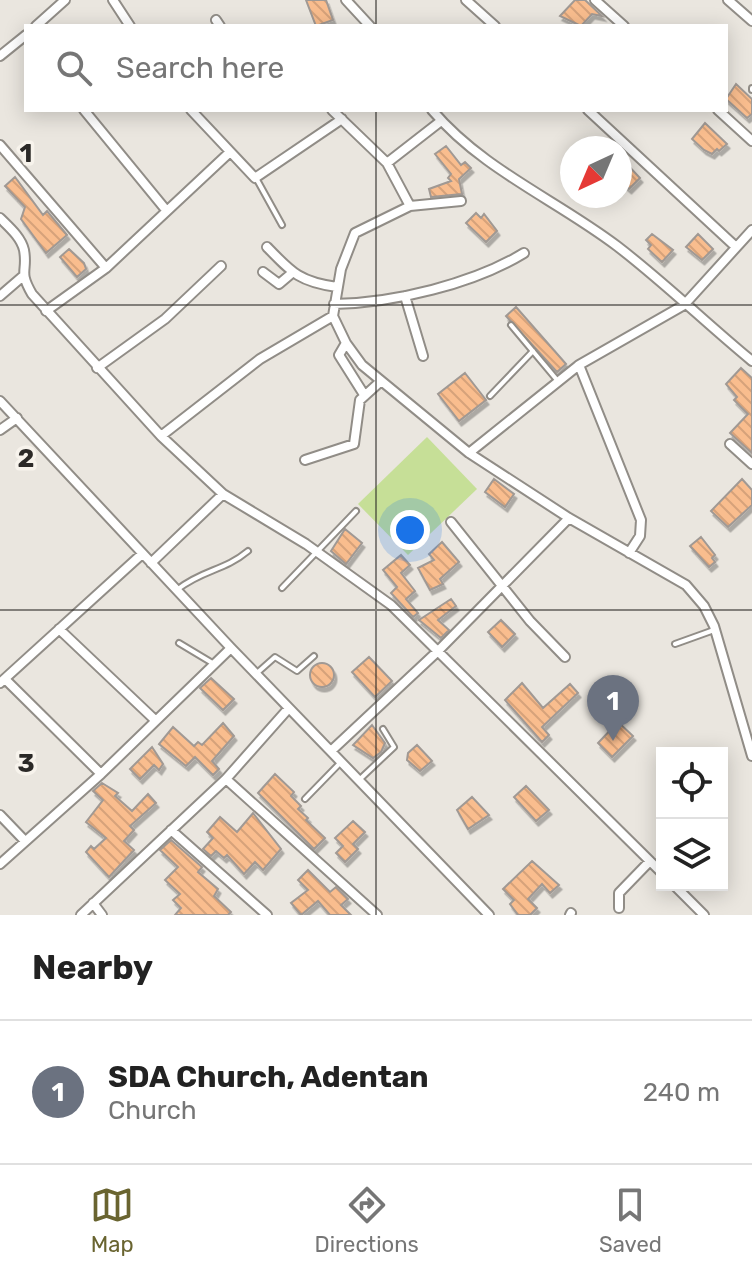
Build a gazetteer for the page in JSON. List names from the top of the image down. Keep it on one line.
{"north":"bottom left","page":{"search":"Search here","pins":"1","heading":"Nearby","list":[{"mark":"1","name":"SDA Church, Adentan","note":"Church","value":"240 m"}],"nav":["Map","Directions","Saved"]},"grid":{"rows":["1","2","3"]}}
